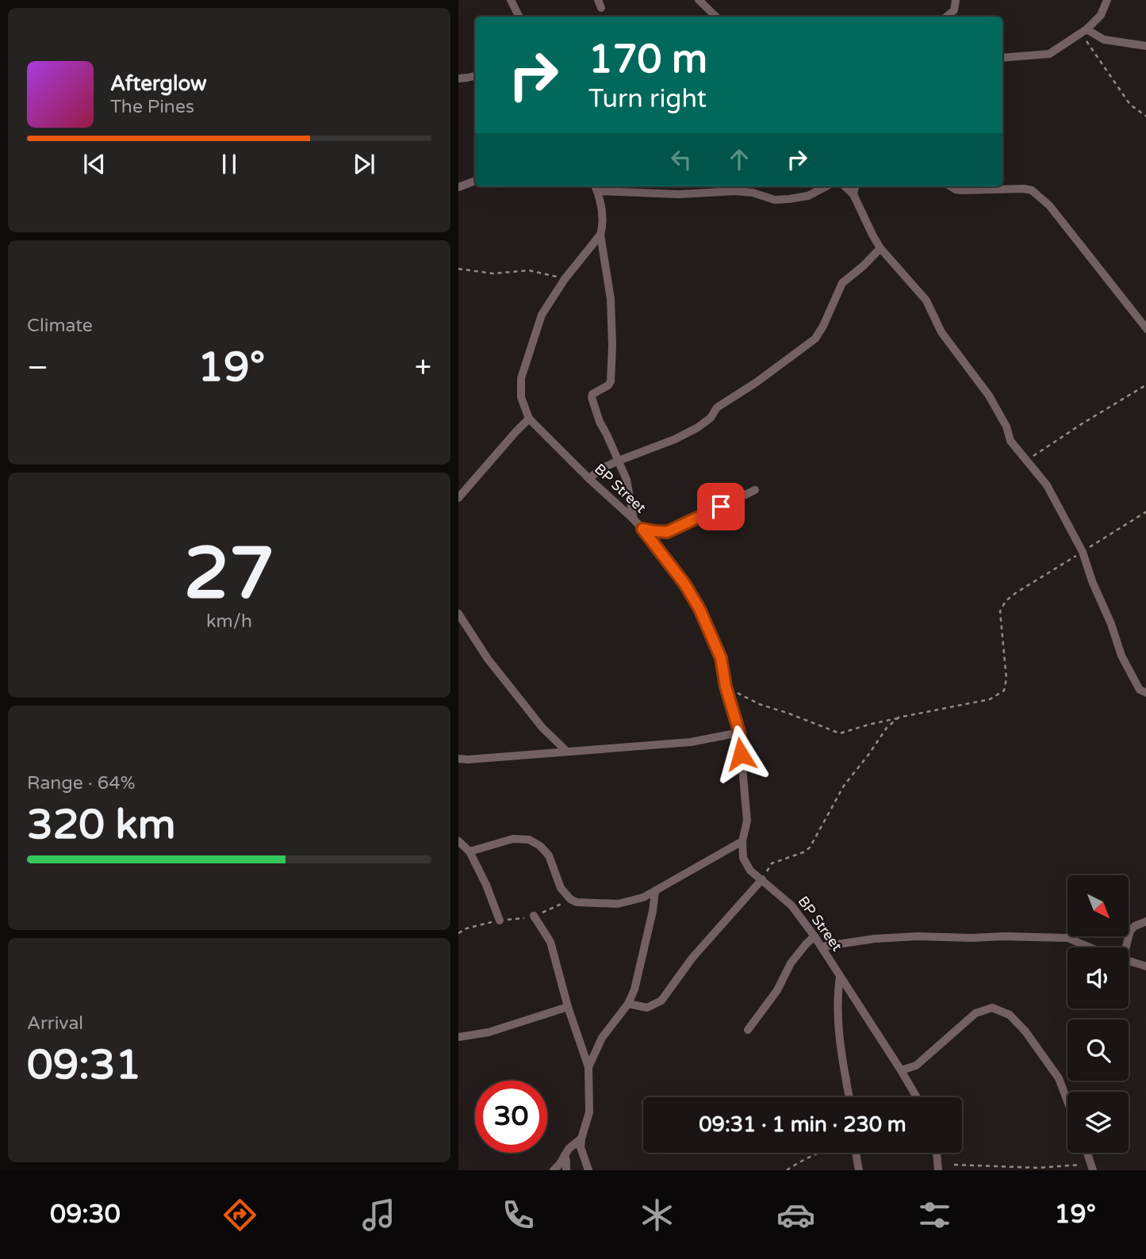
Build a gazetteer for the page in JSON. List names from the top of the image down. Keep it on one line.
{"streets":{"street":["BP Street"]},"north":"bottom right","page":{"turn":["170 m","Turn right"],"song":["Afterglow","The Pines"],"tile":["Climate",["27","km/h"],["Range · 64%","320 km"],["Arrival","09:31"]],"heat":["−","19°","+"],"limit":"30","trip":"09:31 · 1 min · 230 m","tabs":["09:30","19°"]}}
